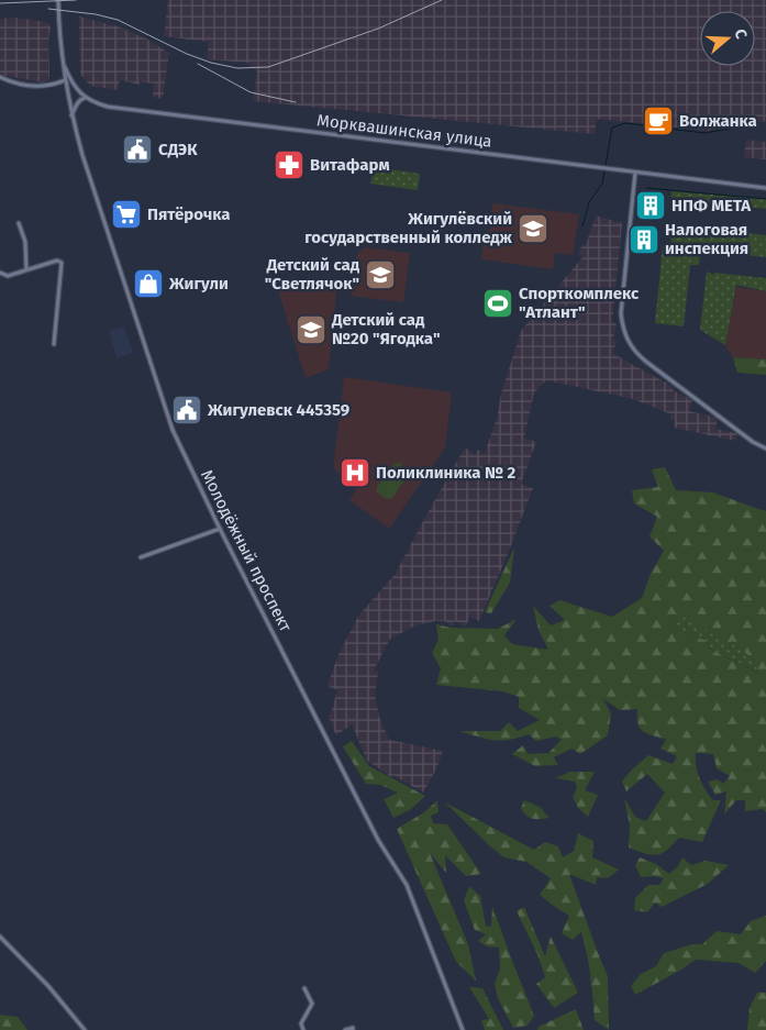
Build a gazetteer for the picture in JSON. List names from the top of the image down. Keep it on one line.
{"streets":{"street":["Морквашинская улица","Молодёжный проспект"]},"places":{"cafe":["Волжанка"],"public building":["СДЭК","Жигулевск 445359"],"pharmacy":["Витафарм"],"building":["НПФ МЕТА","Налоговая инспекция"],"supermarket":["Пятёрочка"],"school or university":["Жигулёвский государственный колледж","Детский сад \"Светлячок\"","Детский сад №20 \"Ягодка\""],"shop":["Жигули"],"sports":["Спорткомплекс \"Атлант\""],"hospital":["Поликлиника № 2"]},"north":"right"}
